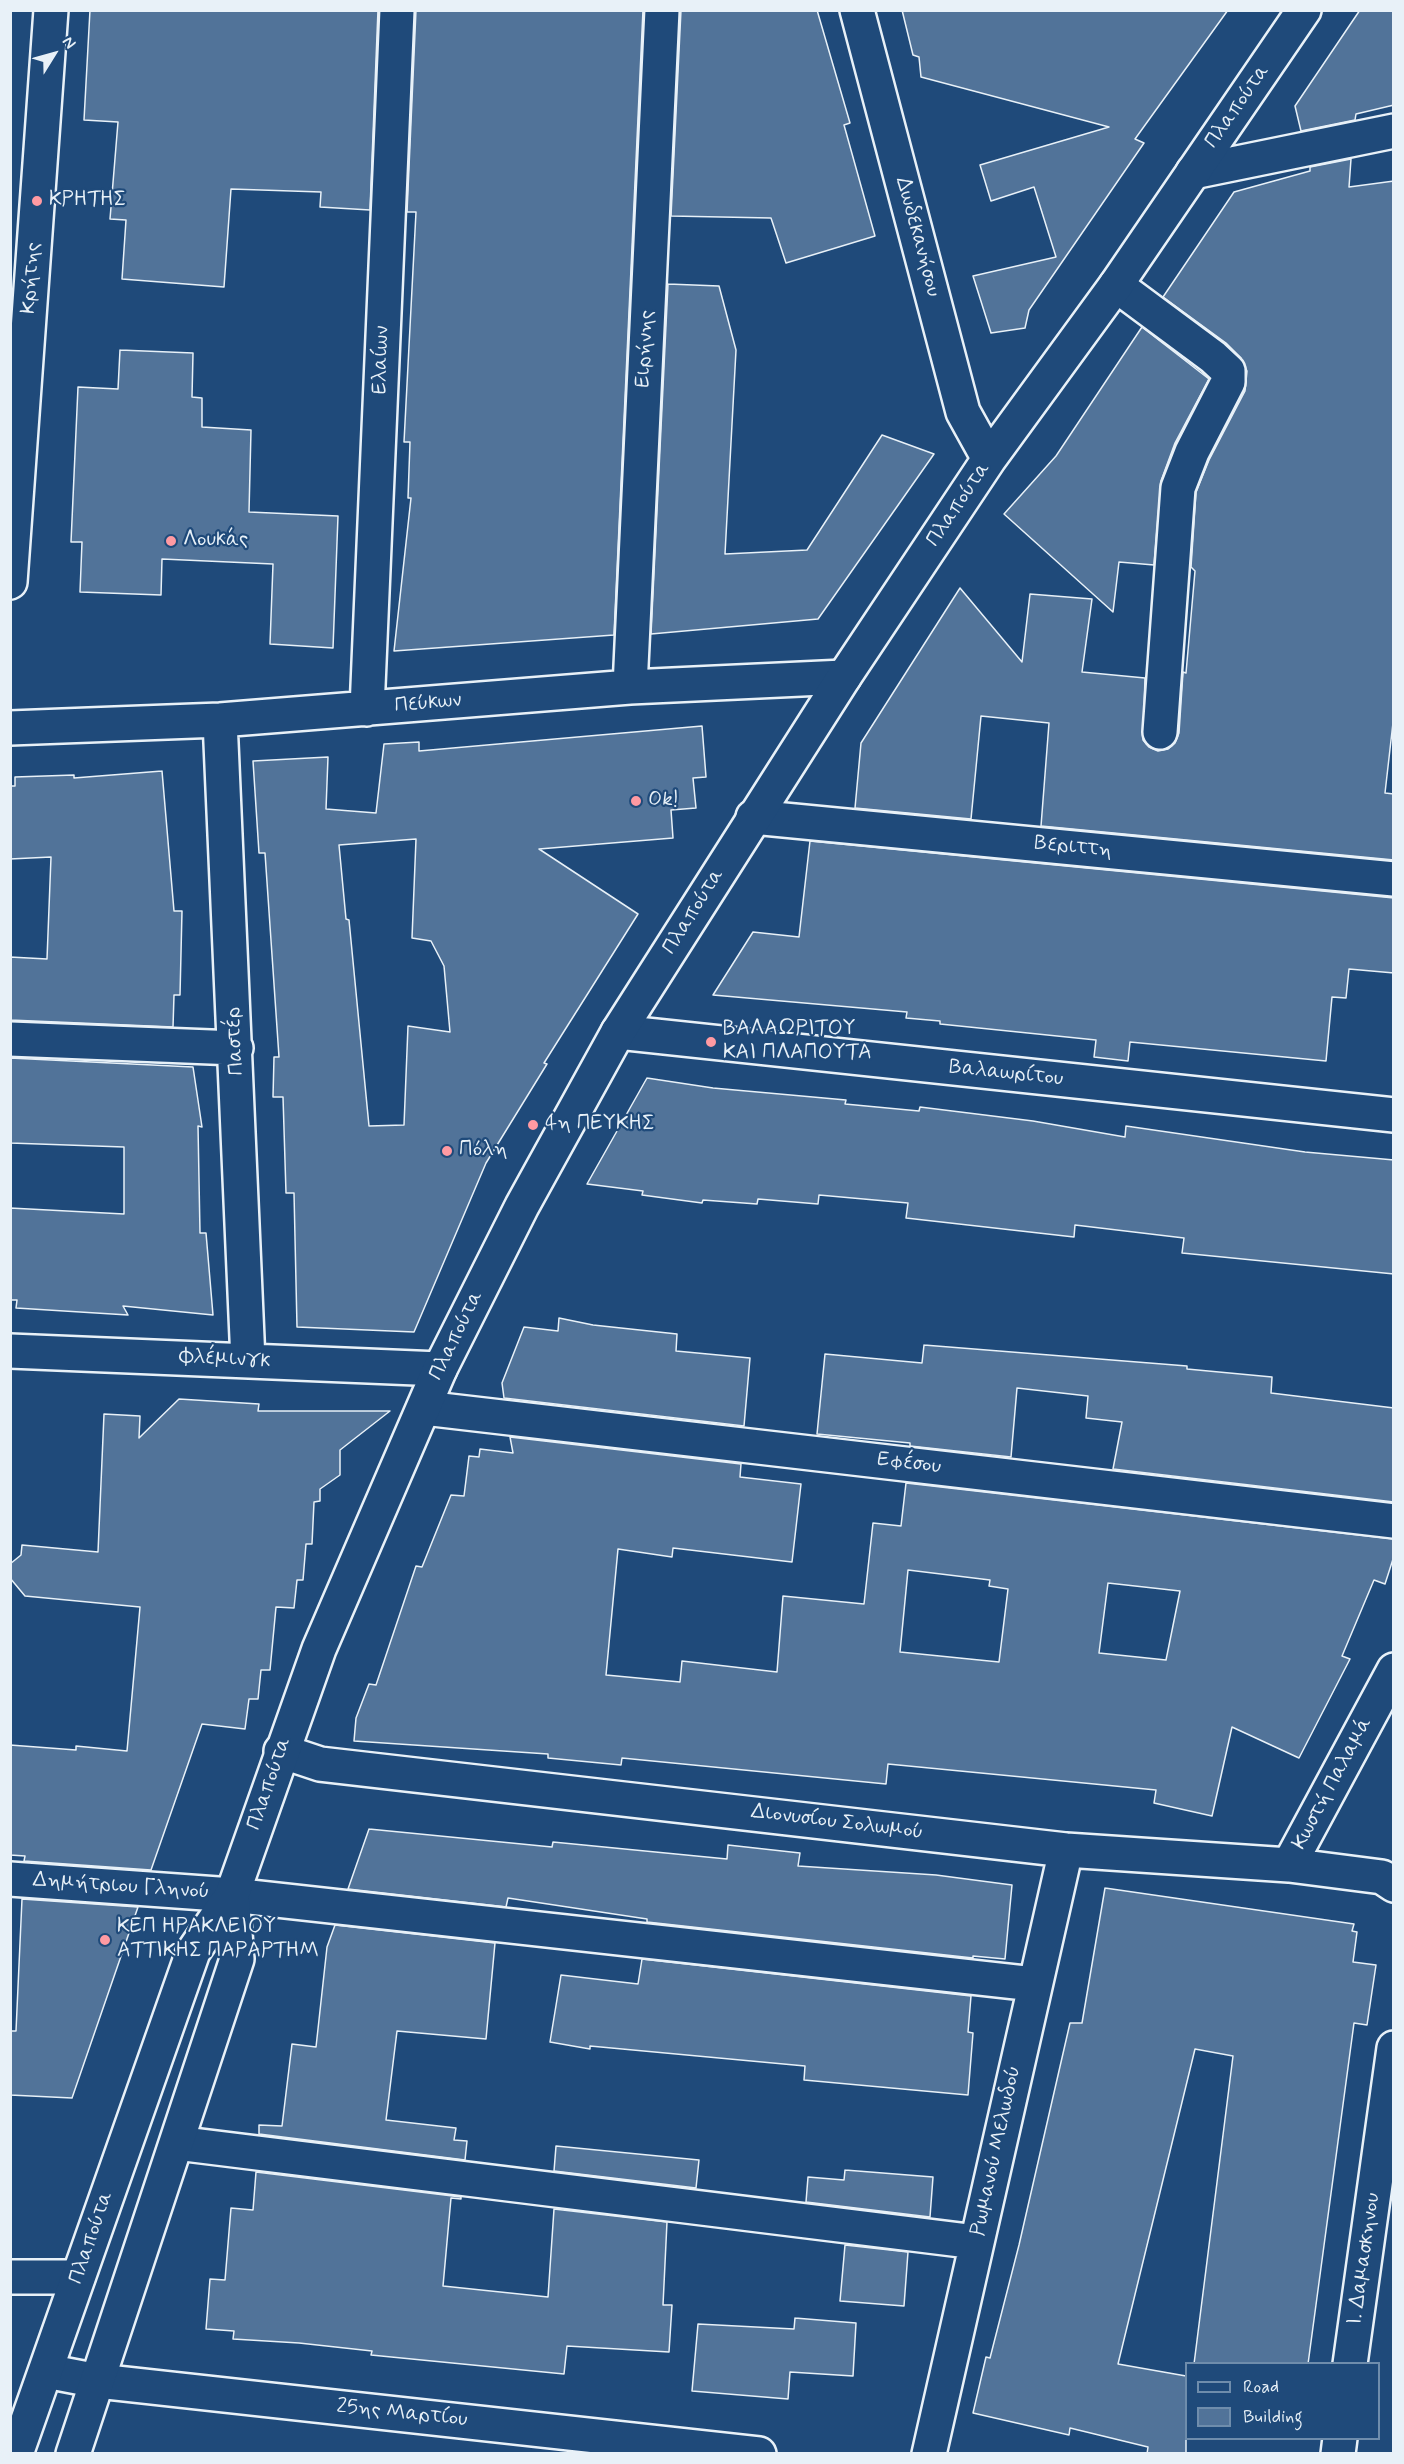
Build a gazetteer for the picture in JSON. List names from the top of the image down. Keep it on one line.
{"streets":{"street":["Πλαπούτα","Δωδεκανήσου","Κρήτης","Ειρήνης","Ελαίων","Πεύκων","Βεριττη","Παστέρ","Βαλαωρίτου","Φλέμινγκ","Εφέσου","Κωστή Παλαμά","Διονυσίου Σολωμού","Δημήτριου Γληνού","Ρωμανού Μελωδού","Ι. Δαμασκηνου","25ης Μαρτίου"]},"crossings":[["Πλαπούτα","Δωδεκανήσου"],["Πλαπούτα","Πεύκων"],["Πλαπούτα","Βεριττη"],["Πλαπούτα","Βαλαωρίτου"],["Πλαπούτα","Φλέμινγκ"],["Πλαπούτα","Εφέσου"],["Πλαπούτα","Διονυσίου Σολωμού"],["Πλαπούτα","Δημήτριου Γληνού"],["Πλαπούτα","25ης Μαρτίου"],["Ειρήνης","Πεύκων"],["Ελαίων","Πεύκων"],["Πεύκων","Παστέρ"],["Παστέρ","Φλέμινγκ"],["Κωστή Παλαμά","Διονυσίου Σολωμού"],["Διονυσίου Σολωμού","Ρωμανού Μελωδού"],["Δημήτριου Γληνού","Ρωμανού Μελωδού"]],"places":["ΚΡΗΤΗΣ","Λουκάς","Ok!","ΒΑΛΑΩΡΙΤΟΥ ΚΑΙ ΠΛΑΠΟΥΤΑ","4η ΠΕΥΚΗΣ","Πόλη","ΚΕΠ ΗΡΑΚΛΕΙΟΥ ΑΤΤΙΚΗΣ ΠΑΡΑΡΤΗΜ"],"legend":["Road","Building"],"north":"top right"}
